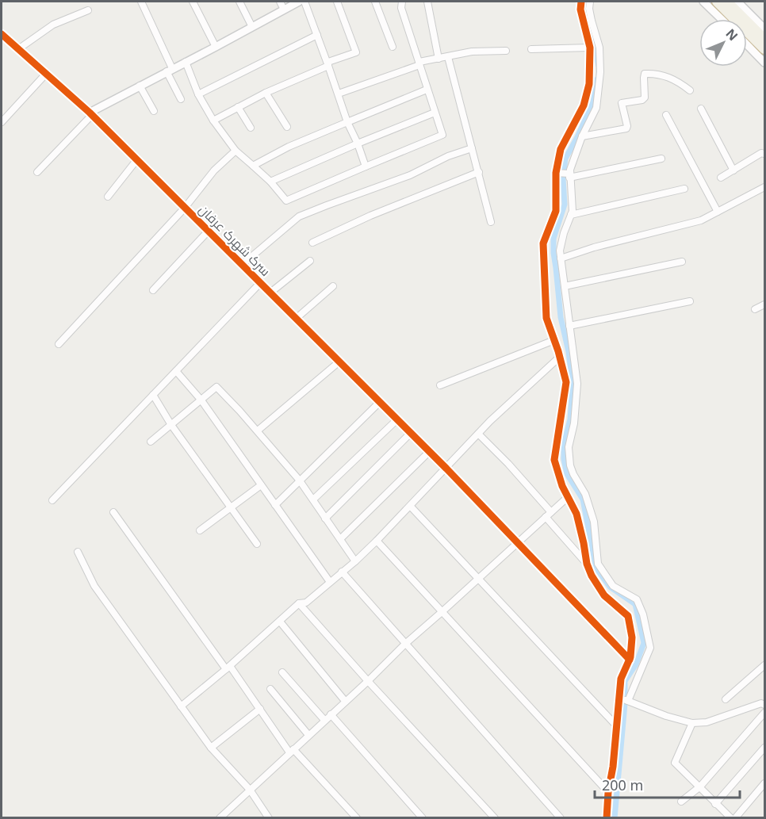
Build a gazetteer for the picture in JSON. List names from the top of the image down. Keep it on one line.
{"streets":{"street":["سرک شهرک عرفان"]},"scale_bar":"200 m","north":"top right"}
